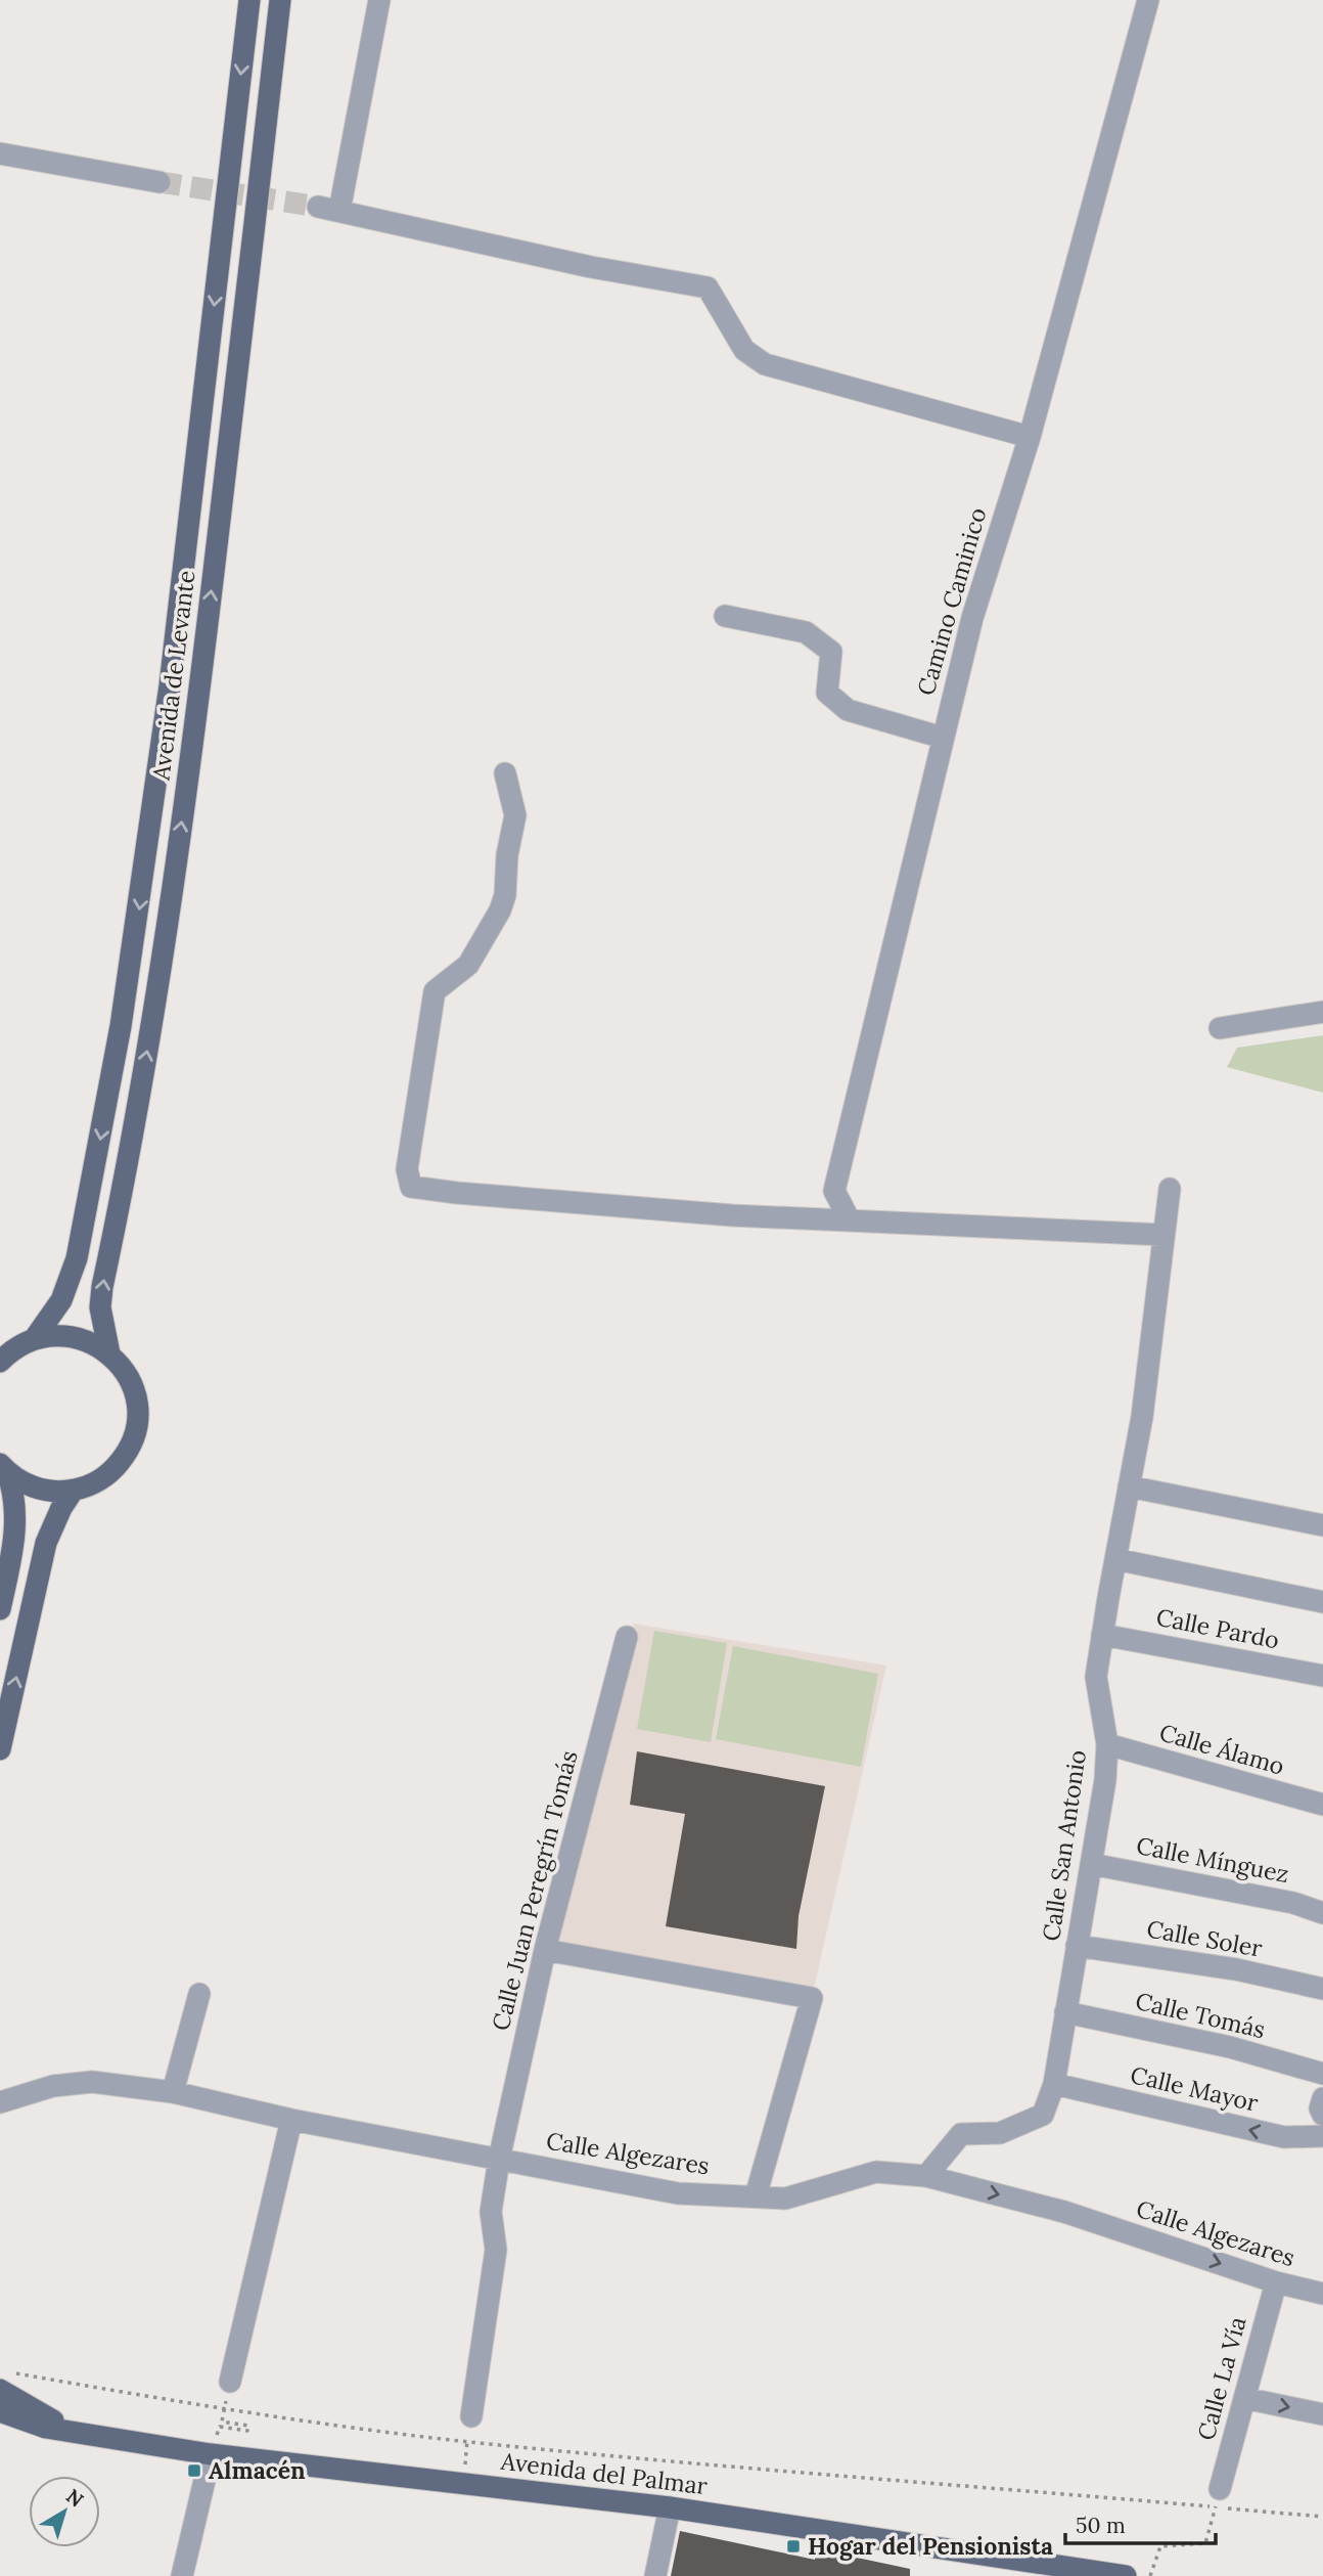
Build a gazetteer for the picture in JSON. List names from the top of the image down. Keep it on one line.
{"streets":{"main road":["Avenida de Levante","Avenida del Palmar"],"street":["Camino Caminico","Calle Pardo","Calle Álamo","Calle San Antonio","Calle Mínguez","Calle Juan Peregrín Tomás","Calle Soler","Calle Tomás","Calle Mayor","Calle Algezares","Calle La Vía"]},"crossings":[["Calle Pardo","Calle San Antonio"],["Calle Álamo","Calle San Antonio"],["Calle San Antonio","Calle Mínguez"],["Calle San Antonio","Calle Soler"],["Calle San Antonio","Calle Tomás"],["Calle San Antonio","Calle Mayor"],["Calle San Antonio","Calle Algezares"],["Calle Juan Peregrín Tomás","Calle Algezares"],["Calle Algezares","Calle La Vía"]],"one_way":["Calle Mayor"],"places":{"transit":["Almacén","Hogar del Pensionista"]},"scale_bar":"50 m","north":"top right"}
